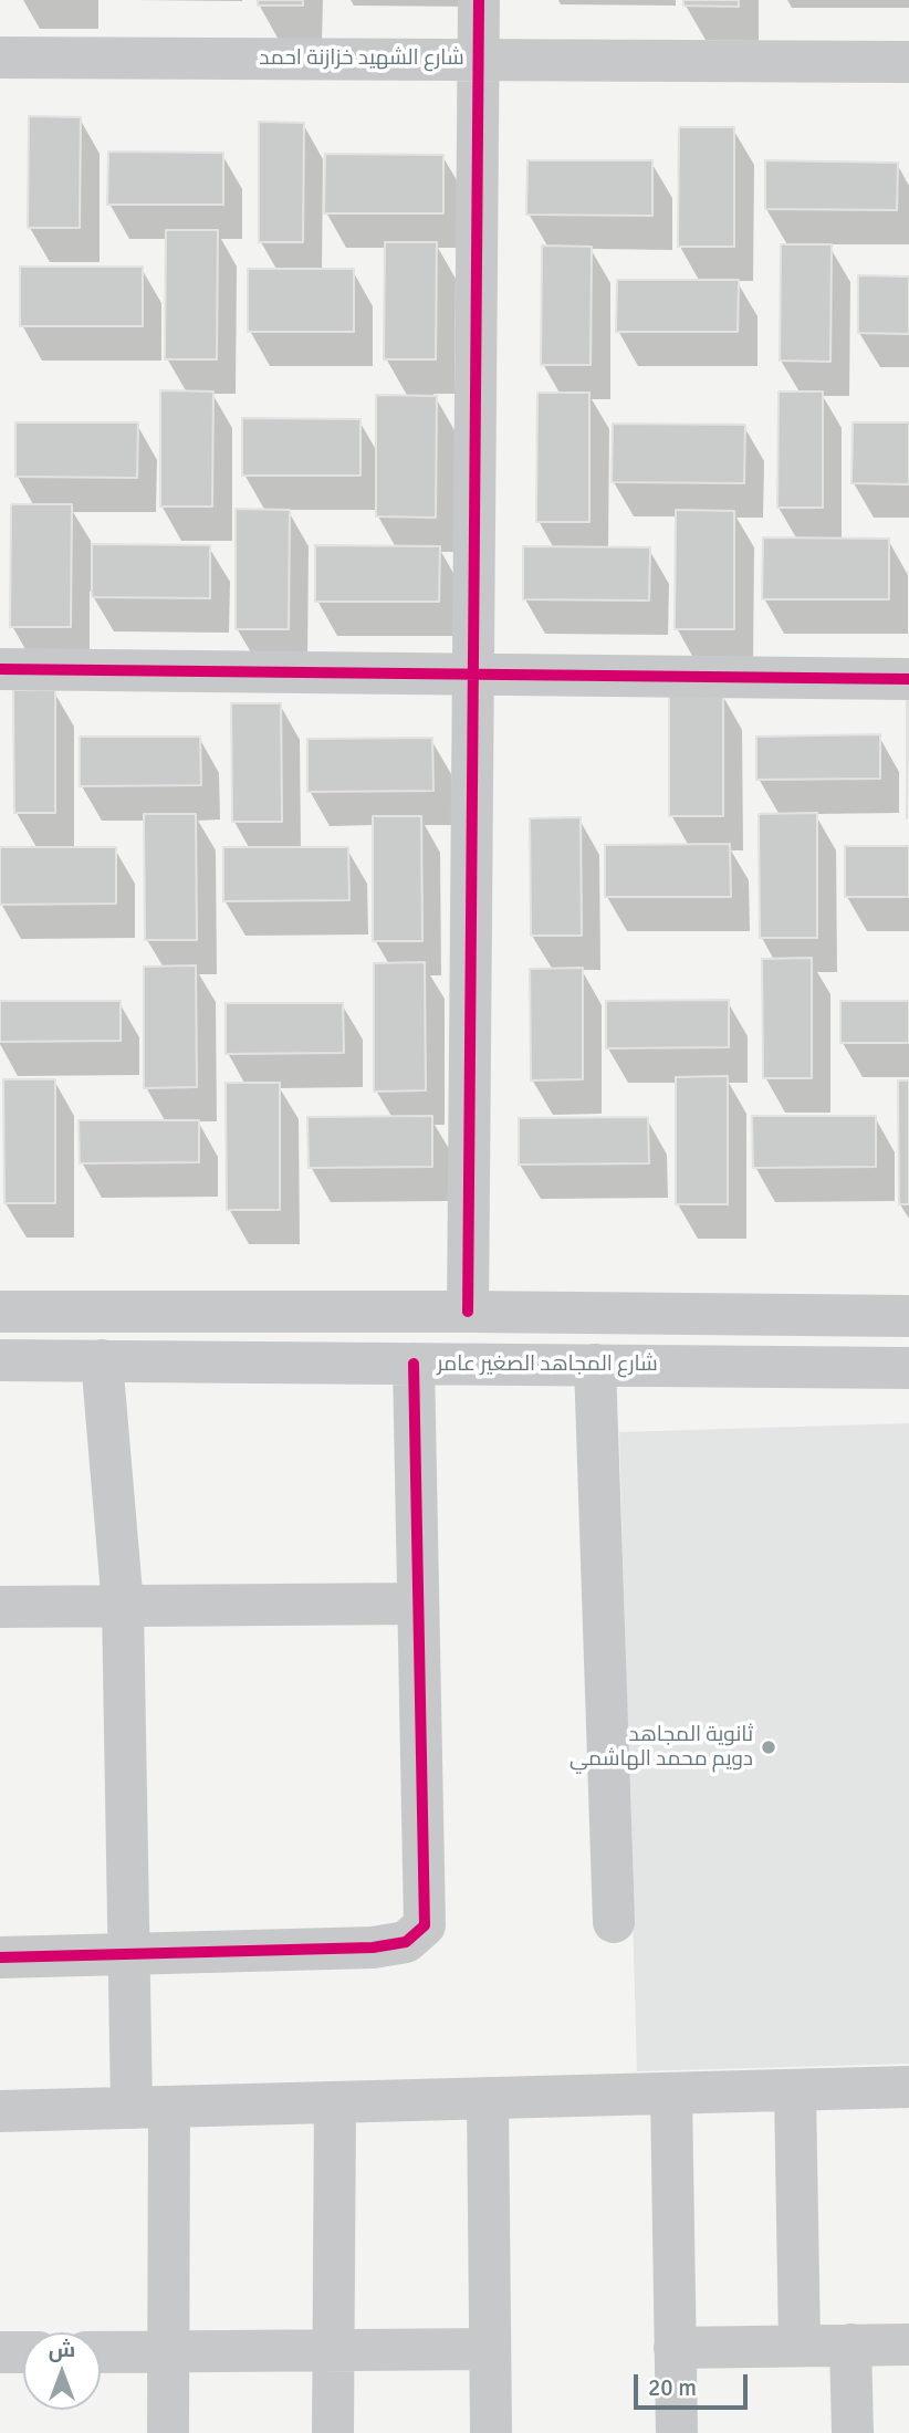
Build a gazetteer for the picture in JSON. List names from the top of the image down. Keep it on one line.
{"streets":{"street":["شارع الشهيد خزازنة احمد","شارع المجاهد الصغير عامر"]},"places":["ثانوية المجاهد دويم محمد الهاشمي"],"scale_bar":"20 m","north":"top"}
